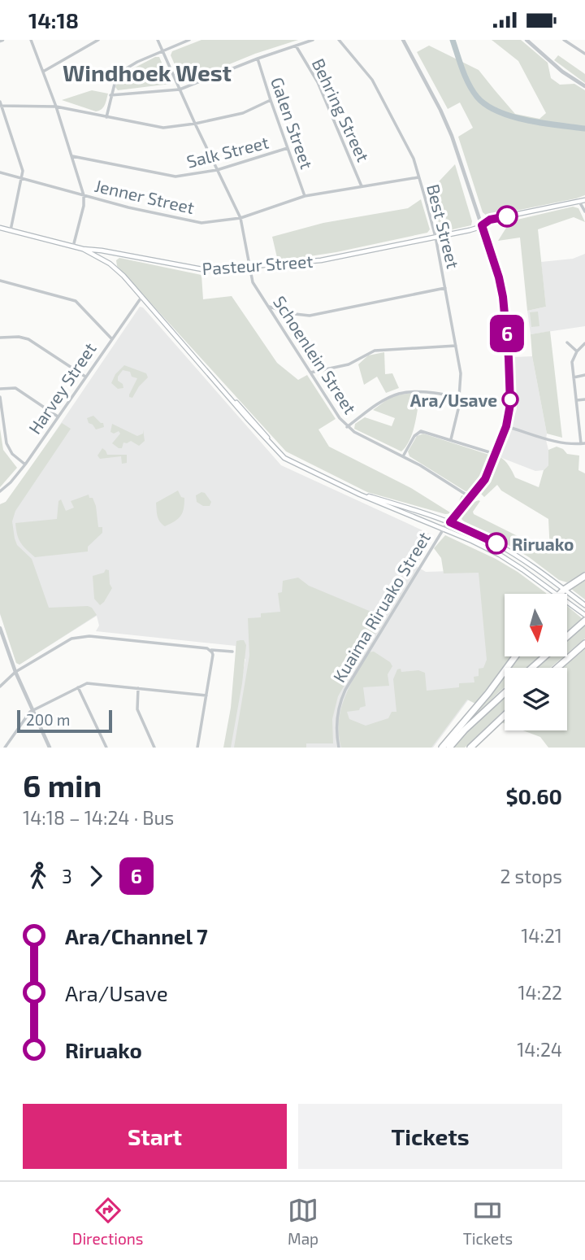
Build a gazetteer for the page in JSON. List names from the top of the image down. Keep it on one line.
{"streets":{"main road":["Pasteur Street"],"street":["Behring Street","Galen Street","Salk Street","Jenner Street","Best Street","Schoenlein Street","Harvey Street","Kuaima Riruako Street"]},"crossings":[["Behring Street","Jenner Street"],["Galen Street","Salk Street"],["Galen Street","Jenner Street"],["Salk Street","Schoenlein Street"],["Jenner Street","Best Street"],["Jenner Street","Schoenlein Street"],["Best Street","Pasteur Street"],["Pasteur Street","Schoenlein Street"],["Pasteur Street","Kuaima Riruako Street"],["Schoenlein Street","Kuaima Riruako Street"]],"districts":["Windhoek West"],"places":["Ara/Usave","Riruako"],"lines":["bus line 6"],"scale_bar":"200 m","north":"bottom","page":{"status":"14:18","on_map":"6","scale":"200 m","heading":["6 min","14:18 – 14:24 · Bus","$0.60"],"legs":["3","6","2 stops"],"list":[{"name":"Ara/Channel 7","value":"14:21"},{"name":"Ara/Usave","value":"14:22"},{"name":"Riruako","value":"14:24"}],"buttons":["Start","Tickets"],"tabs":["Directions","Map","Tickets"]}}
